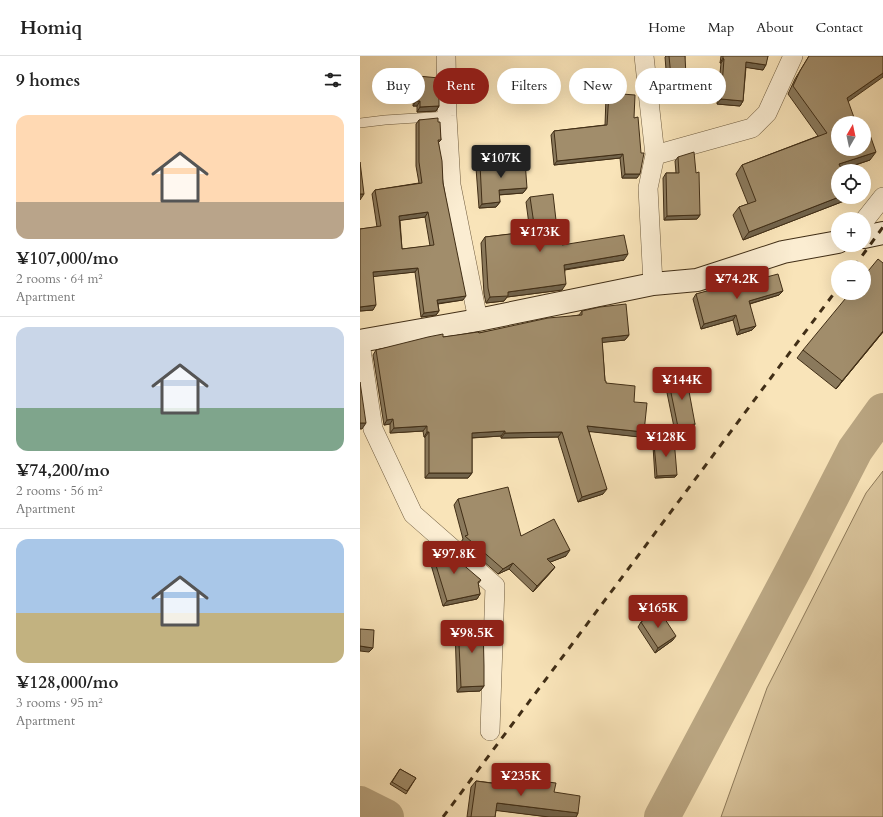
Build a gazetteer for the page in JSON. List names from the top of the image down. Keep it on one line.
{"north":"top","page":{"header":"Homiq","nav":["Home","Map","About","Contact"],"heading":"9 homes","chip":["Buy","Rent","Filters","New","Apartment"],"list":[{"name":"¥107,000/mo","note":"2 rooms · 64 m² · Apartment"},{"name":"¥74,200/mo","note":"2 rooms · 56 m² · Apartment"},{"name":"¥128,000/mo","note":"3 rooms · 95 m² · Apartment"}],"map_buttons":["+","−"],"price":["¥107K","¥173K","¥74.2K","¥144K","¥128K","¥97.8K","¥165K","¥98.5K","¥235K"]}}
